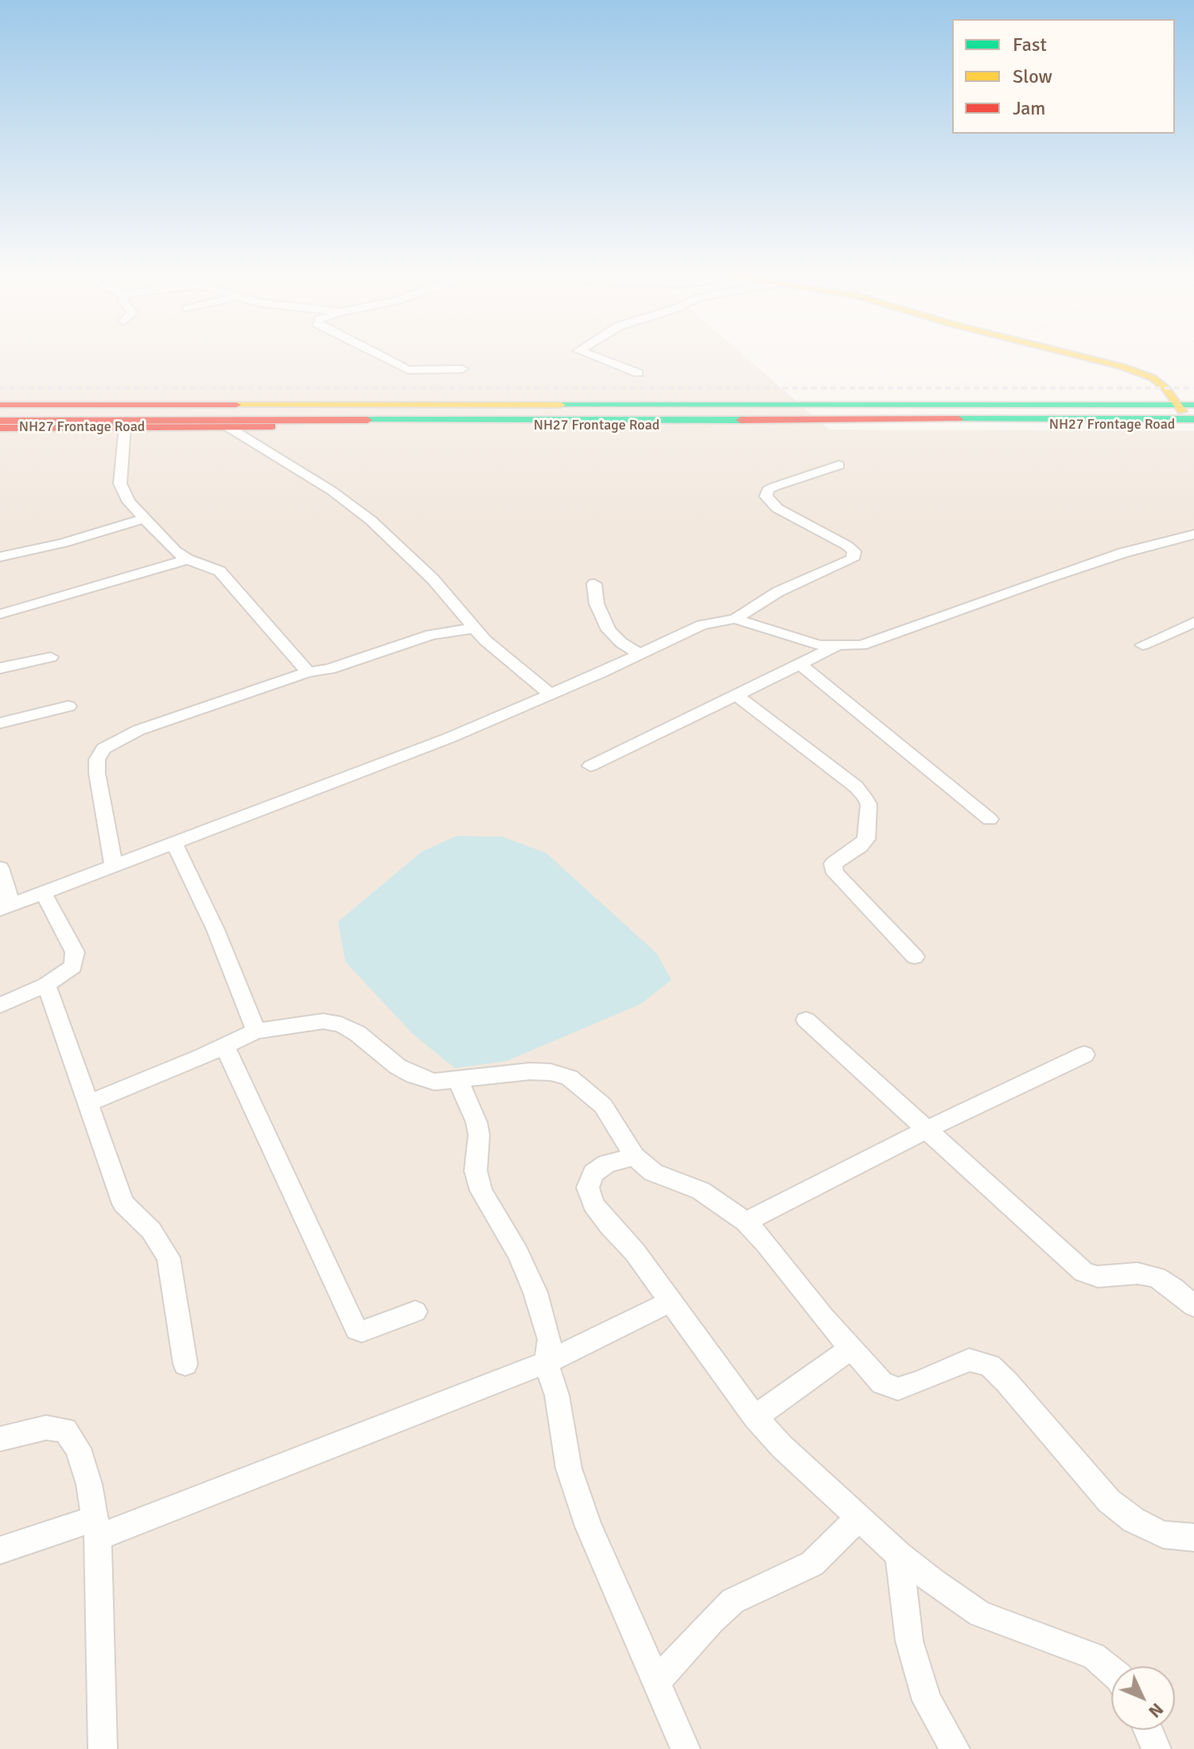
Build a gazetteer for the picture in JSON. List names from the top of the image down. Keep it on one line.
{"streets":{"main road":["NH27 Frontage Road"]},"legend":["Fast","Slow","Jam"],"north":"bottom right"}
